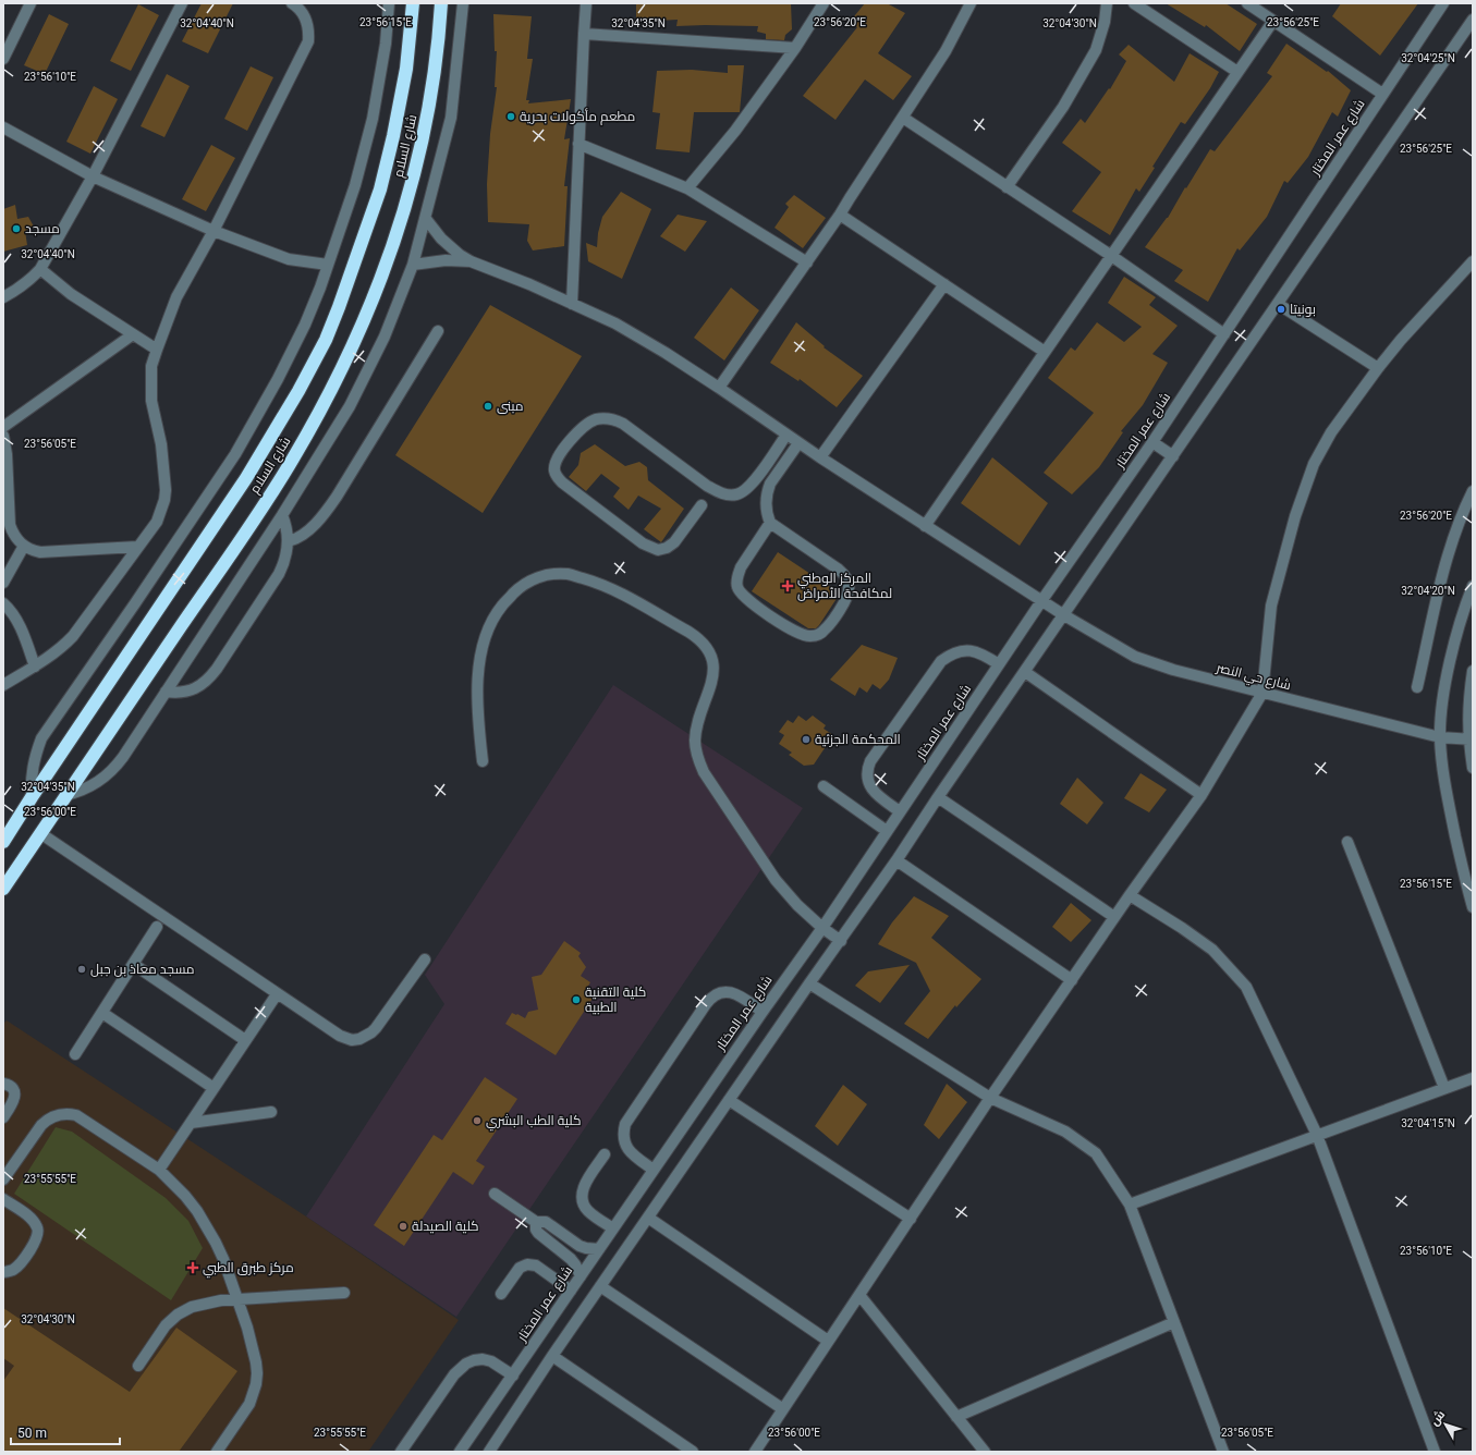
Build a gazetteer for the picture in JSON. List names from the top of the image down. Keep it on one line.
{"streets":{"highway":["شارع السلام"],"street":["شارع عمر المختار","شارع حي النصر"]},"crossings":[["شارع عمر المختار","شارع حي النصر"]],"places":{"other":["مطعم مأكولات بحرية","مسجد","بونيتا","مبنى","المحكمة الجزئية","مسجد معاذ بن جبل","كلية التقنية الطبية","كلية الطب البشري","كلية الصيدلة"],"health":["المركز الوطني لمكافحة الأمراض","مركز طبرق الطبي"]},"scale_bar":"50 m","north":"top left","coordinates":["23°56'15\"E","23°56'20\"E","23°56'25\"E","32°04'40\"N","32°04'35\"N","32°04'30\"N","32°04'25\"N","23°56'10\"E","23°56'05\"E","32°04'20\"N","23°56'00\"E","32°04'15\"N","23°55'55\"E"]}
